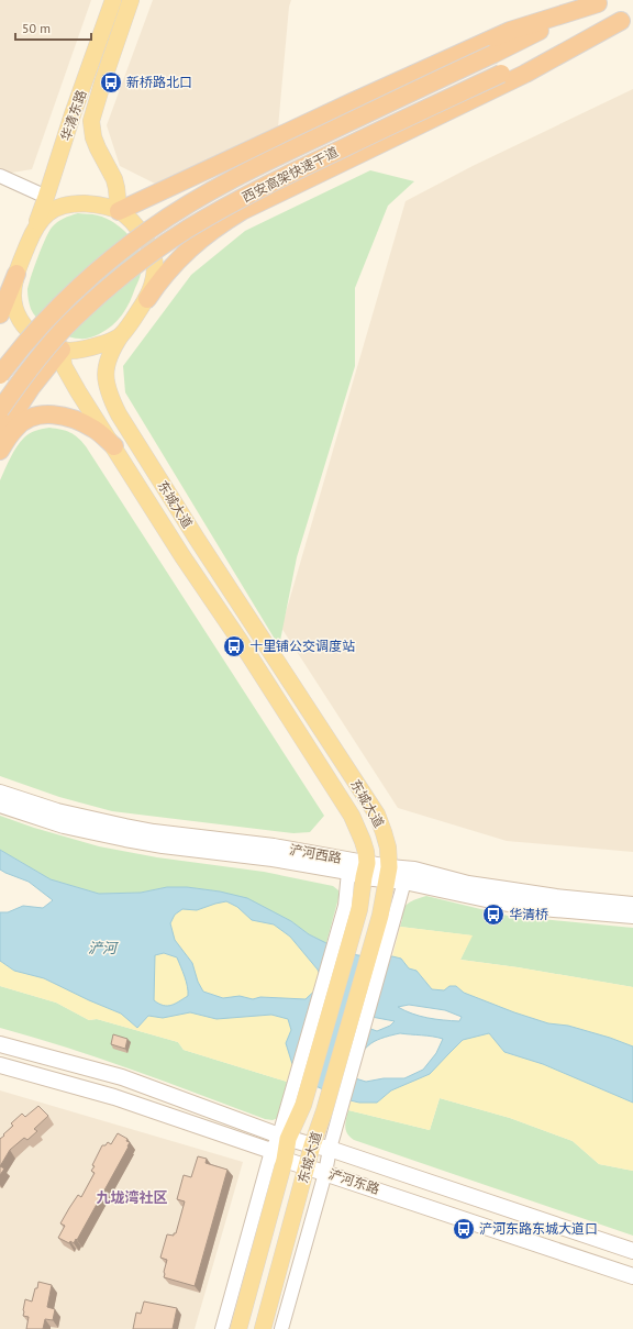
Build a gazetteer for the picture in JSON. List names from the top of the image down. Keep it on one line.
{"streets":{"highway":["西安高架快速干道"],"main road":["华清东路","东城大道","浐河西路","浐河东路"]},"crossings":[["华清东路","东城大道"],["东城大道","浐河西路"],["东城大道","浐河东路"]],"districts":["九垅湾社区"],"water":["浐河"],"places":{"bus stop":["新桥路北口","十里铺公交调度站","华清桥","浐河东路东城大道口"]},"scale_bar":"50 m"}
